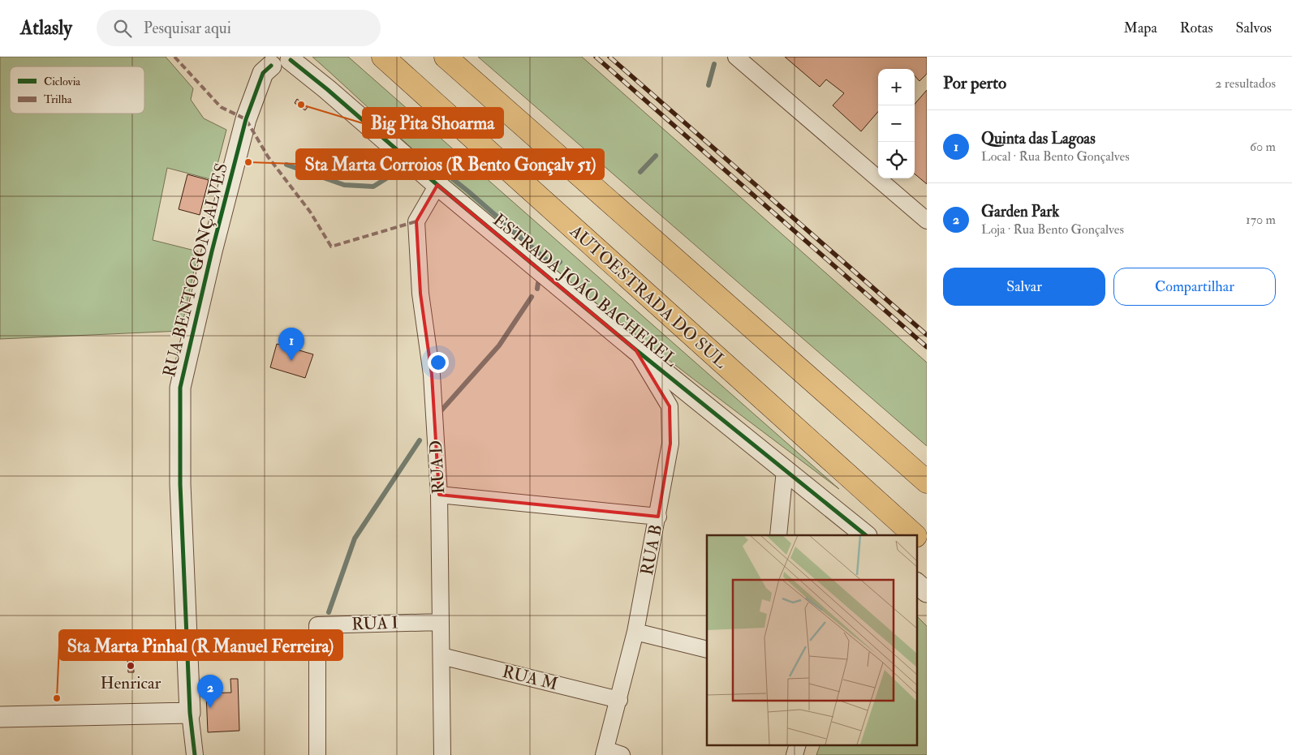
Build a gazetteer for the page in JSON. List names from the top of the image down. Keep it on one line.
{"streets":{"highway":["AUTOESTRADA DO SUL"],"street":["RUA BENTO GONÇALVES","ESTRADA JOÃO BACHEREL","RUA D","RUA B","RUA I","RUA M"]},"crossings":[["ESTRADA JOÃO BACHEREL","RUA D"],["ESTRADA JOÃO BACHEREL","RUA B"],["RUA D","RUA I"],["RUA D","RUA M"],["RUA B","RUA M"]],"places":["Big Pita Shoarma","Sta Marta Corroios (R Bento Gonçalv 51)","Henricar","Sta Marta Pinhal (R Manuel Ferreira)"],"legend":["Ciclovia","Trilha"],"page":{"header":"Atlasly","search":"Pesquisar aqui","nav":["Mapa","Rotas","Salvos"],"heading":["Por perto","2 resultados"],"map_buttons":["+","−"],"list":[{"mark":"1","name":"Quinta das Lagoas","note":"Local · Rua Bento Gonçalves","value":"60 m"},{"mark":"2","name":"Garden Park","note":"Loja · Rua Bento Gonçalves","value":"170 m"}],"buttons":["Salvar","Compartilhar"],"pins":["1","2"]}}
